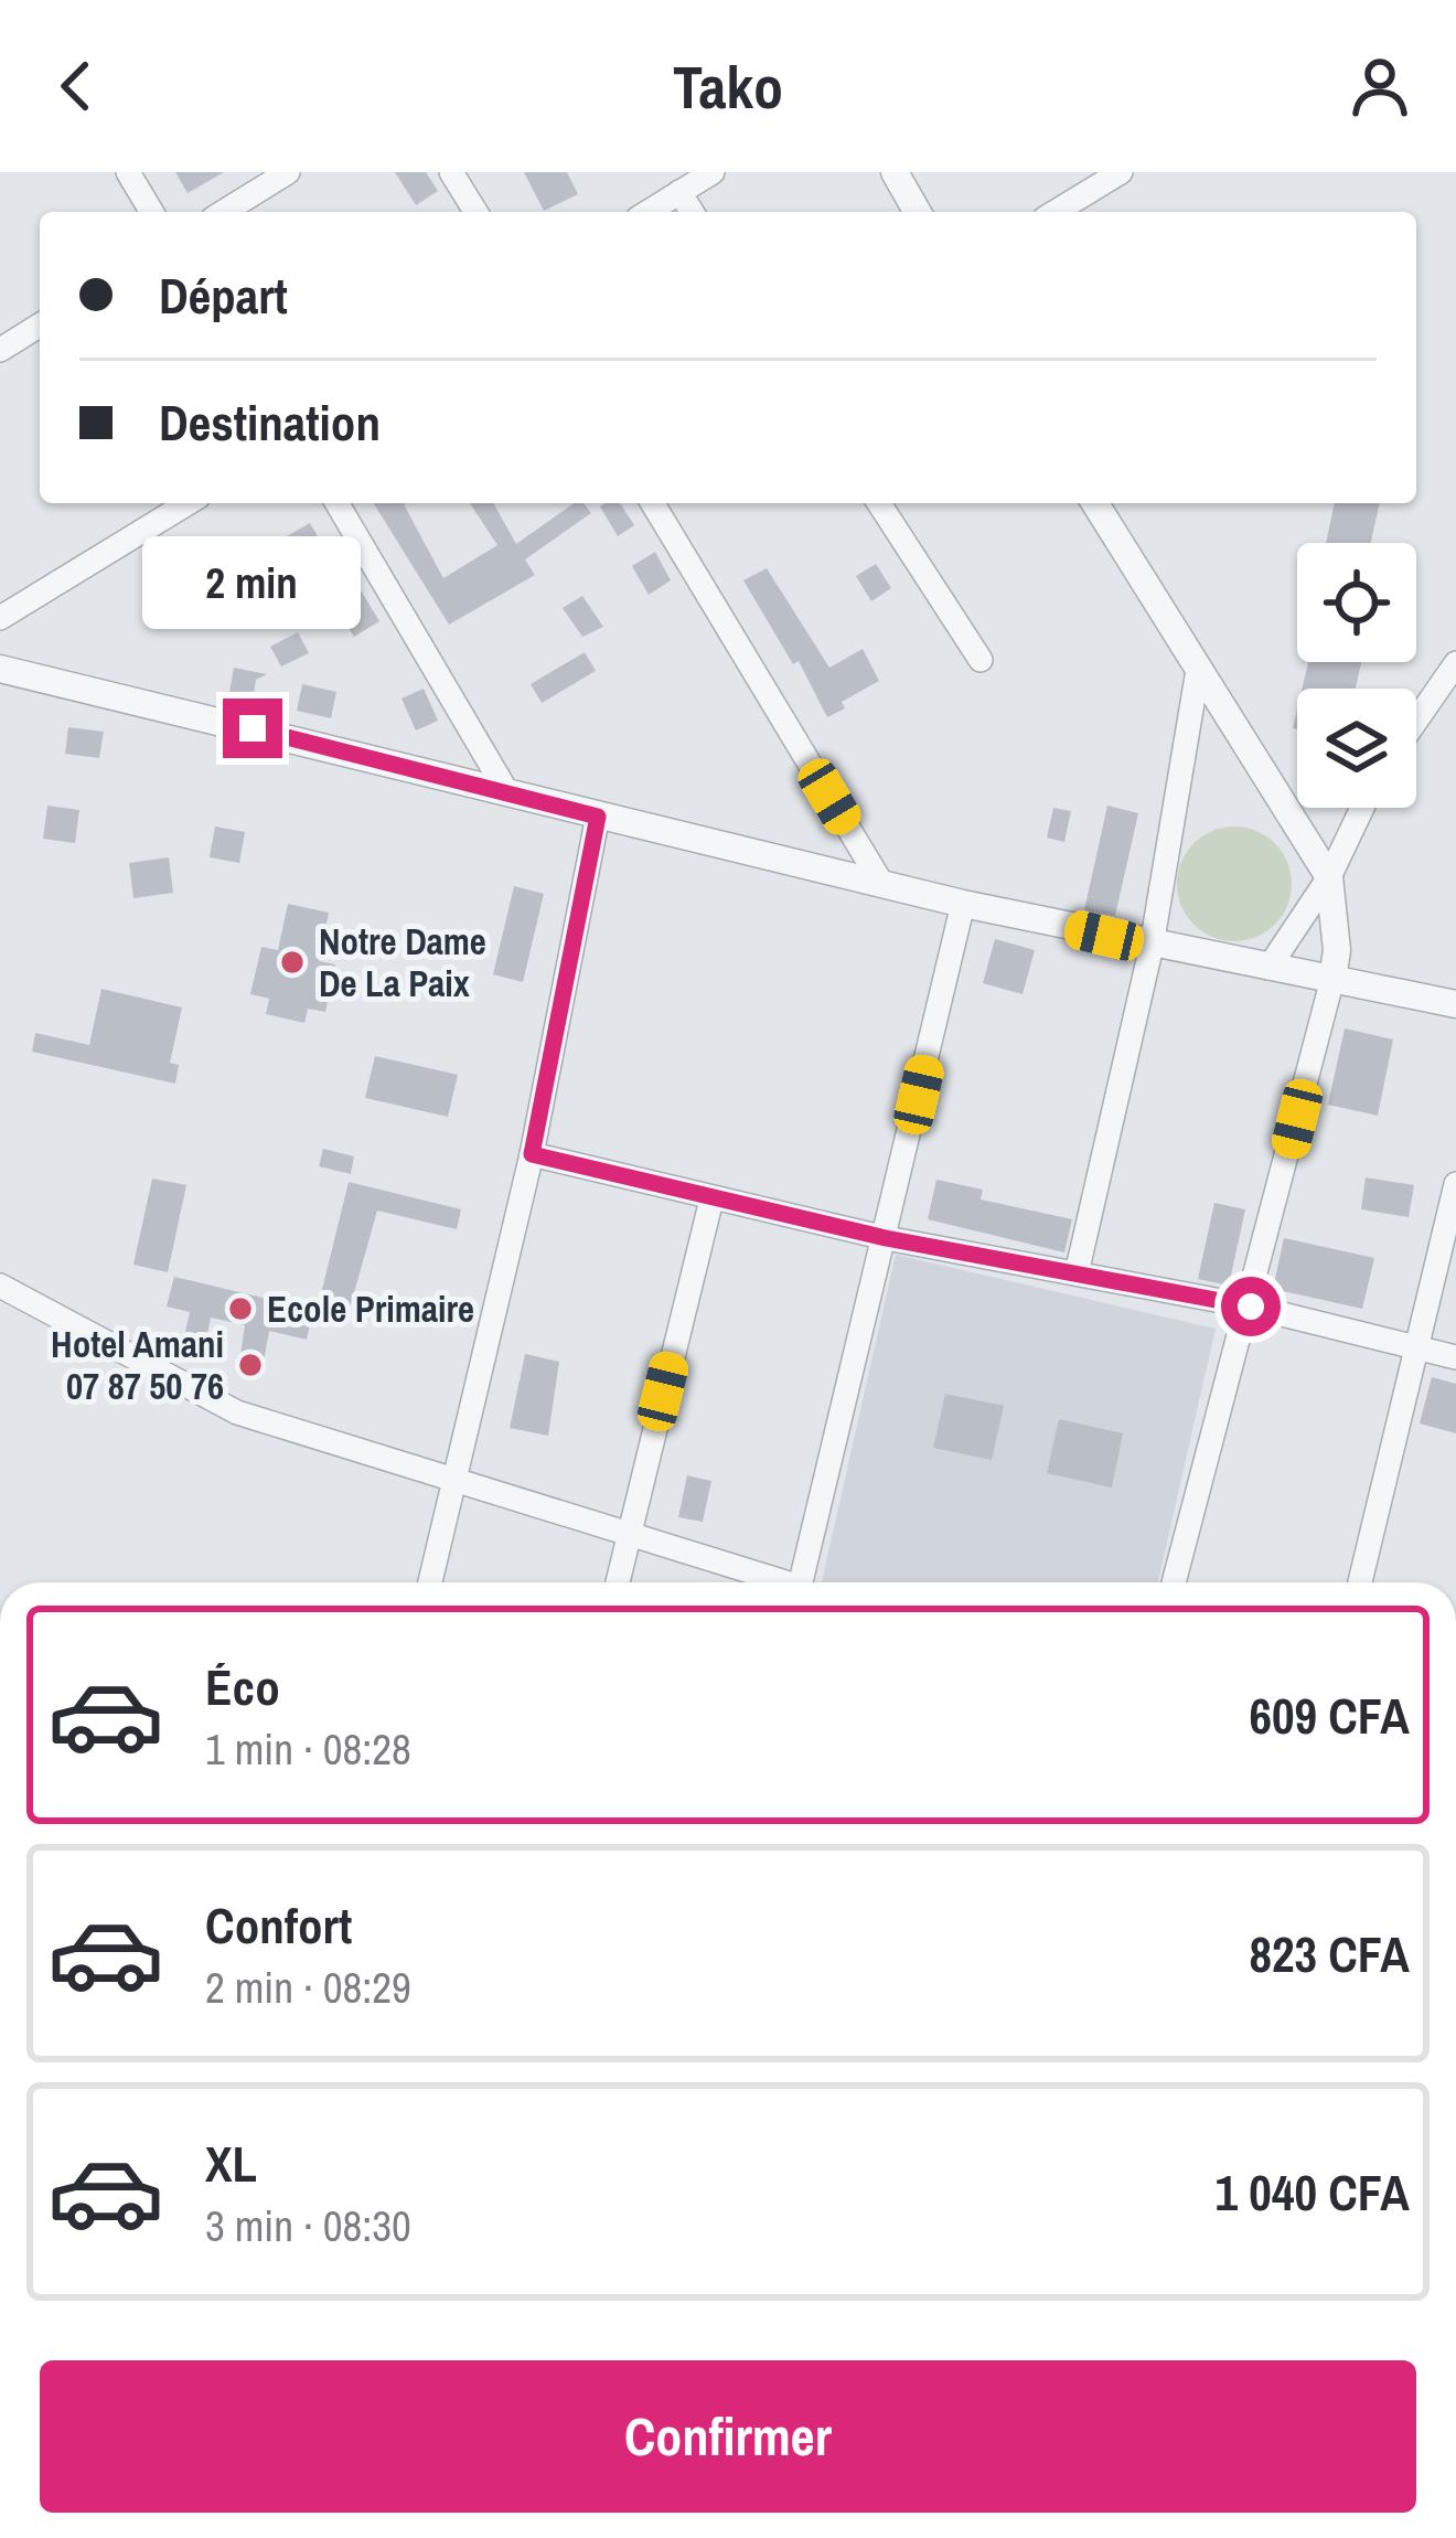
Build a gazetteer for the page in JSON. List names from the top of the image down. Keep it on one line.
{"places":["Notre Dame De La Paix","Ecole Primaire","Hotel Amani 07 87 50 76"],"page":{"header":"Tako","banner":["Départ","Destination"],"bubble":"2 min","list":[{"name":"Éco","note":"1 min · 08:28","value":"609 CFA"},{"name":"Confort","note":"2 min · 08:29","value":"823 CFA"},{"name":"XL","note":"3 min · 08:30","value":"1 040 CFA"}],"buttons":"Confirmer"}}
